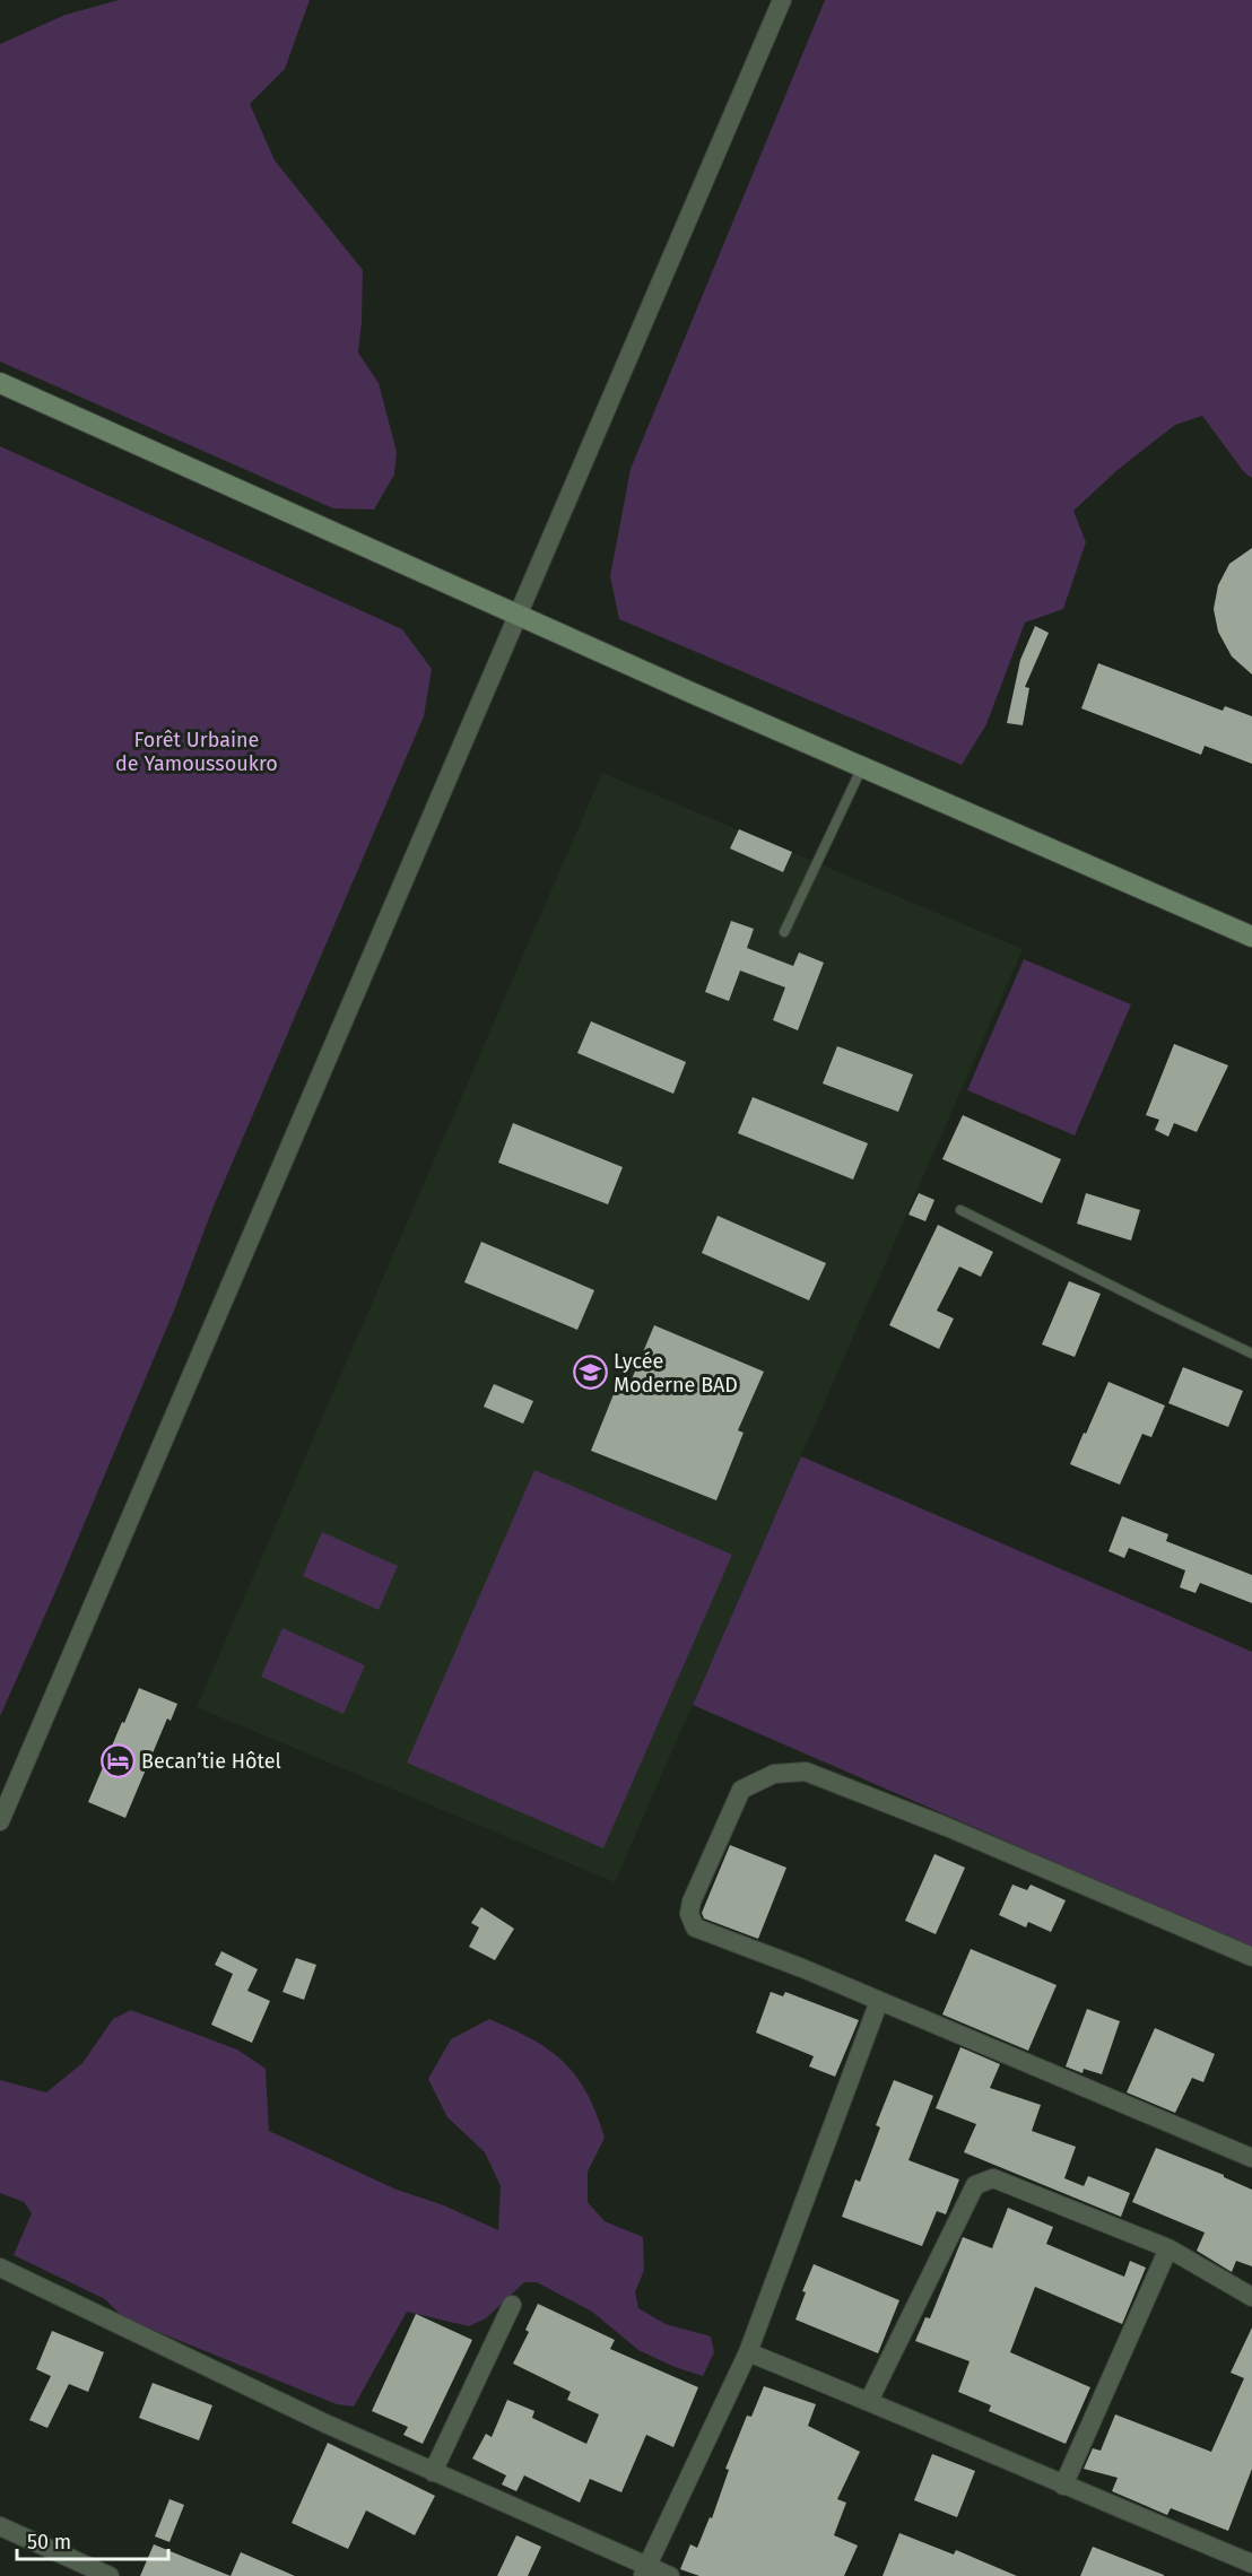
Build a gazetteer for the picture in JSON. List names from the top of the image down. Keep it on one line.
{"parks":["Forêt Urbaine de Yamoussoukro"],"places":{"school or university":["Lycée Moderne BAD"],"hotel":["Becan’tie Hôtel"]},"scale_bar":"50 m"}
